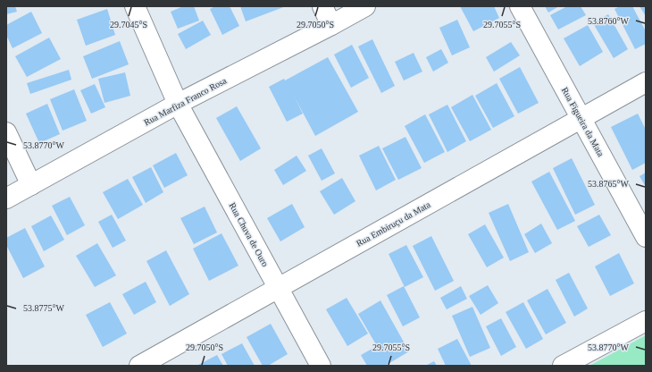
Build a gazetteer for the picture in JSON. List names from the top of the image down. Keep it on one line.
{"streets":{"street":["Rua Marfiza Franco Rosa","Rua Figueira da Mata","Rua Embiruçu da Mata","Rua Chuva de Ouro"]},"crossings":[["Rua Marfiza Franco Rosa","Rua Chuva de Ouro"],["Rua Figueira da Mata","Rua Embiruçu da Mata"],["Rua Embiruçu da Mata","Rua Chuva de Ouro"]],"coordinates":["53.8760°W","29.7045°S","29.7050°S","29.7055°S","53.8770°W","53.8765°W","53.8775°W"]}
